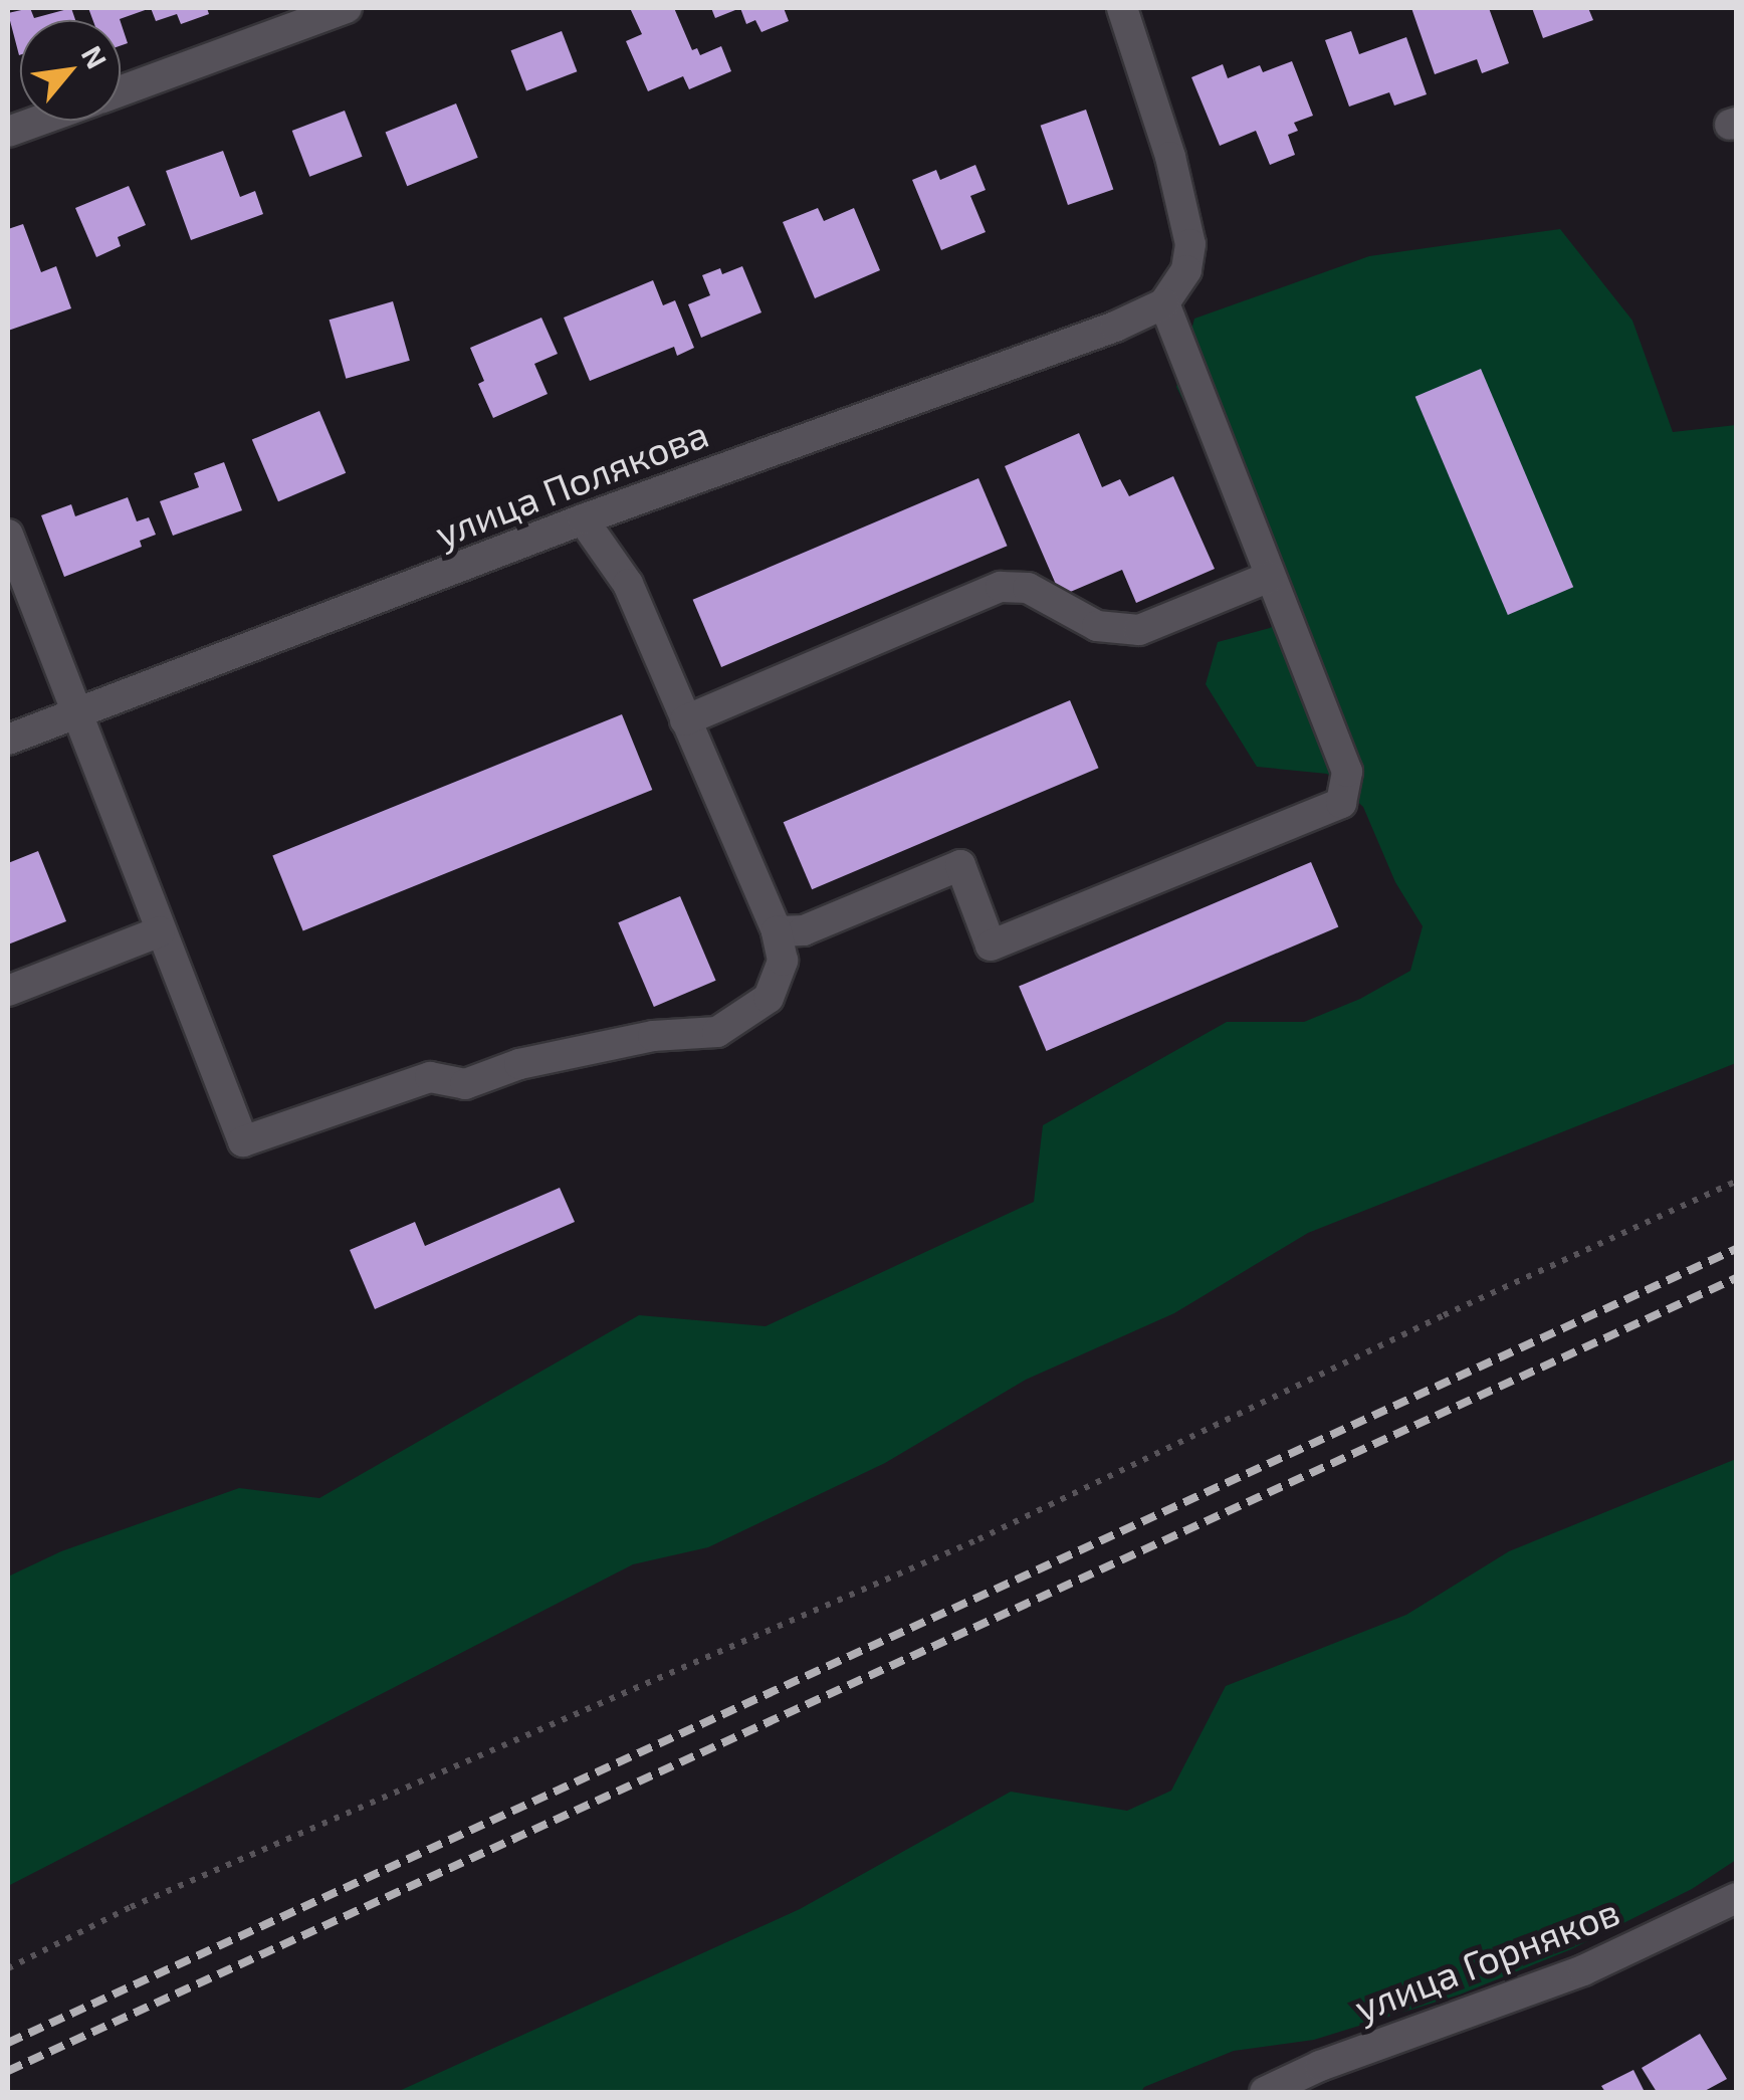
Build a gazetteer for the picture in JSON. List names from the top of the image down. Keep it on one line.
{"streets":{"street":["улица Полякова","улица Горняков"]},"north":"top right"}
